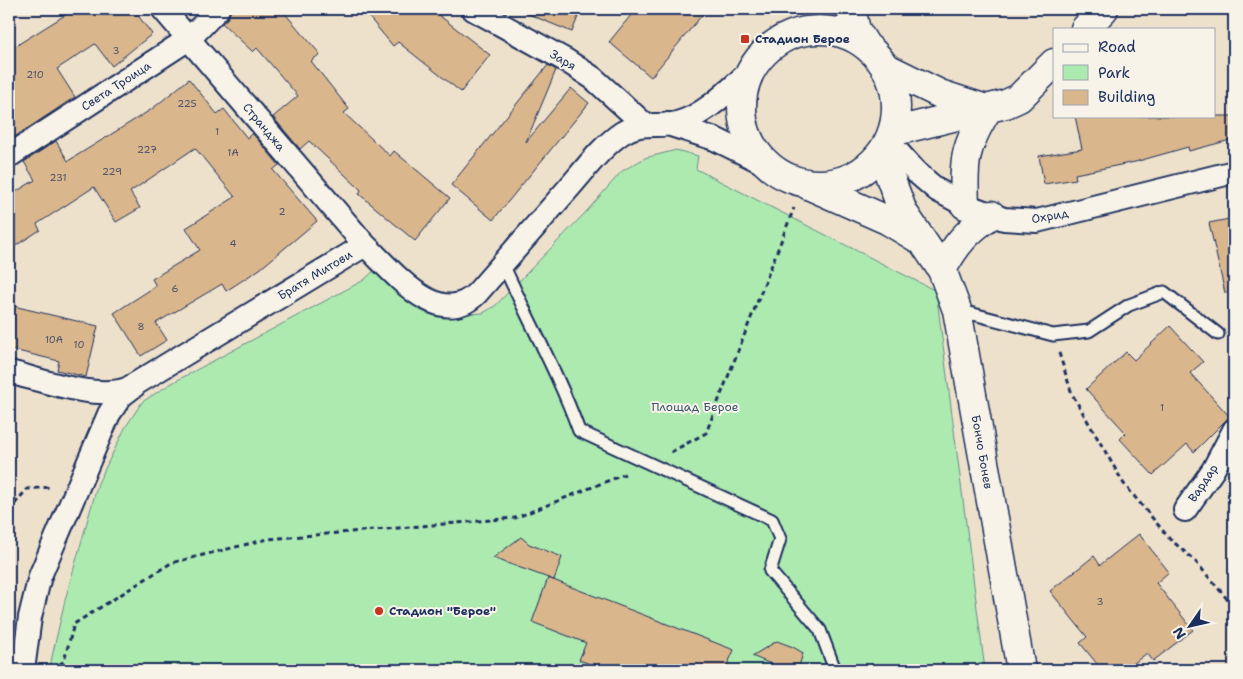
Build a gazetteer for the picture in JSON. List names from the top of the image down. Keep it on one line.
{"streets":{"street":["Заря","Света Троица","Странджа","Охрид","Братя Митови","Бончо Бонев","Вардар"]},"crossings":[["Заря","Братя Митови"],["Света Троица","Странджа"],["Странджа","Братя Митови"],["Охрид","Братя Митови"],["Охрид","Бончо Бонев"],["Братя Митови","Бончо Бонев"]],"parks":["Площад Берое"],"places":{"transit":["Стадион Берое"],"other":["Стадион \"Берое\""]},"house_numbers":["3","210","225","1","227","1А","229","231","2","4","6","8","10A","10","1","3"],"legend":["Road","Park","Building"],"north":"bottom left"}
